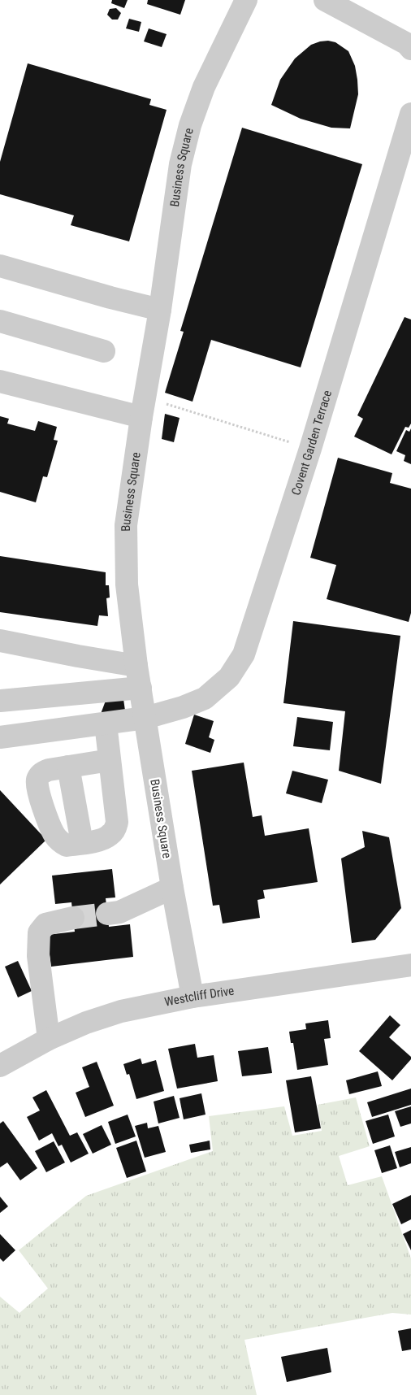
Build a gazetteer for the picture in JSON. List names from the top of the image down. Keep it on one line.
{"streets":{"street":["Business Square","Covent Garden Terrace","Westcliff Drive"]},"crossings":[["Business Square","Covent Garden Terrace"],["Business Square","Westcliff Drive"]]}
